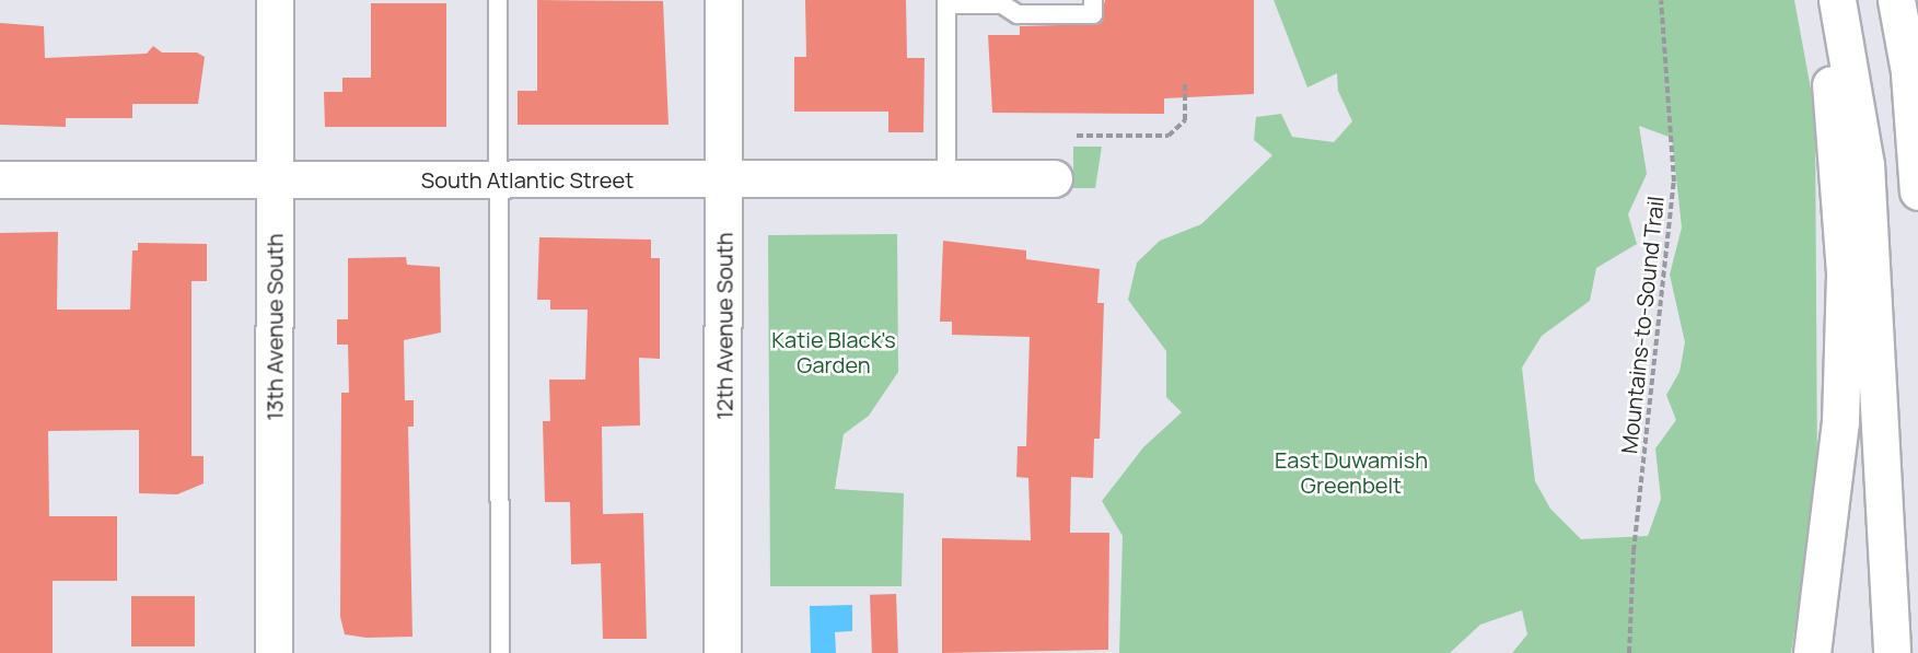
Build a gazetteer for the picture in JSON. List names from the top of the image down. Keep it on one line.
{"streets":{"main road":["South Atlantic Street","12th Avenue South","13th Avenue South"],"path":["Mountains-to-Sound Trail"]},"crossings":[["South Atlantic Street","12th Avenue South"],["South Atlantic Street","13th Avenue South"]],"parks":["Katie Black's Garden","East Duwamish Greenbelt"]}
